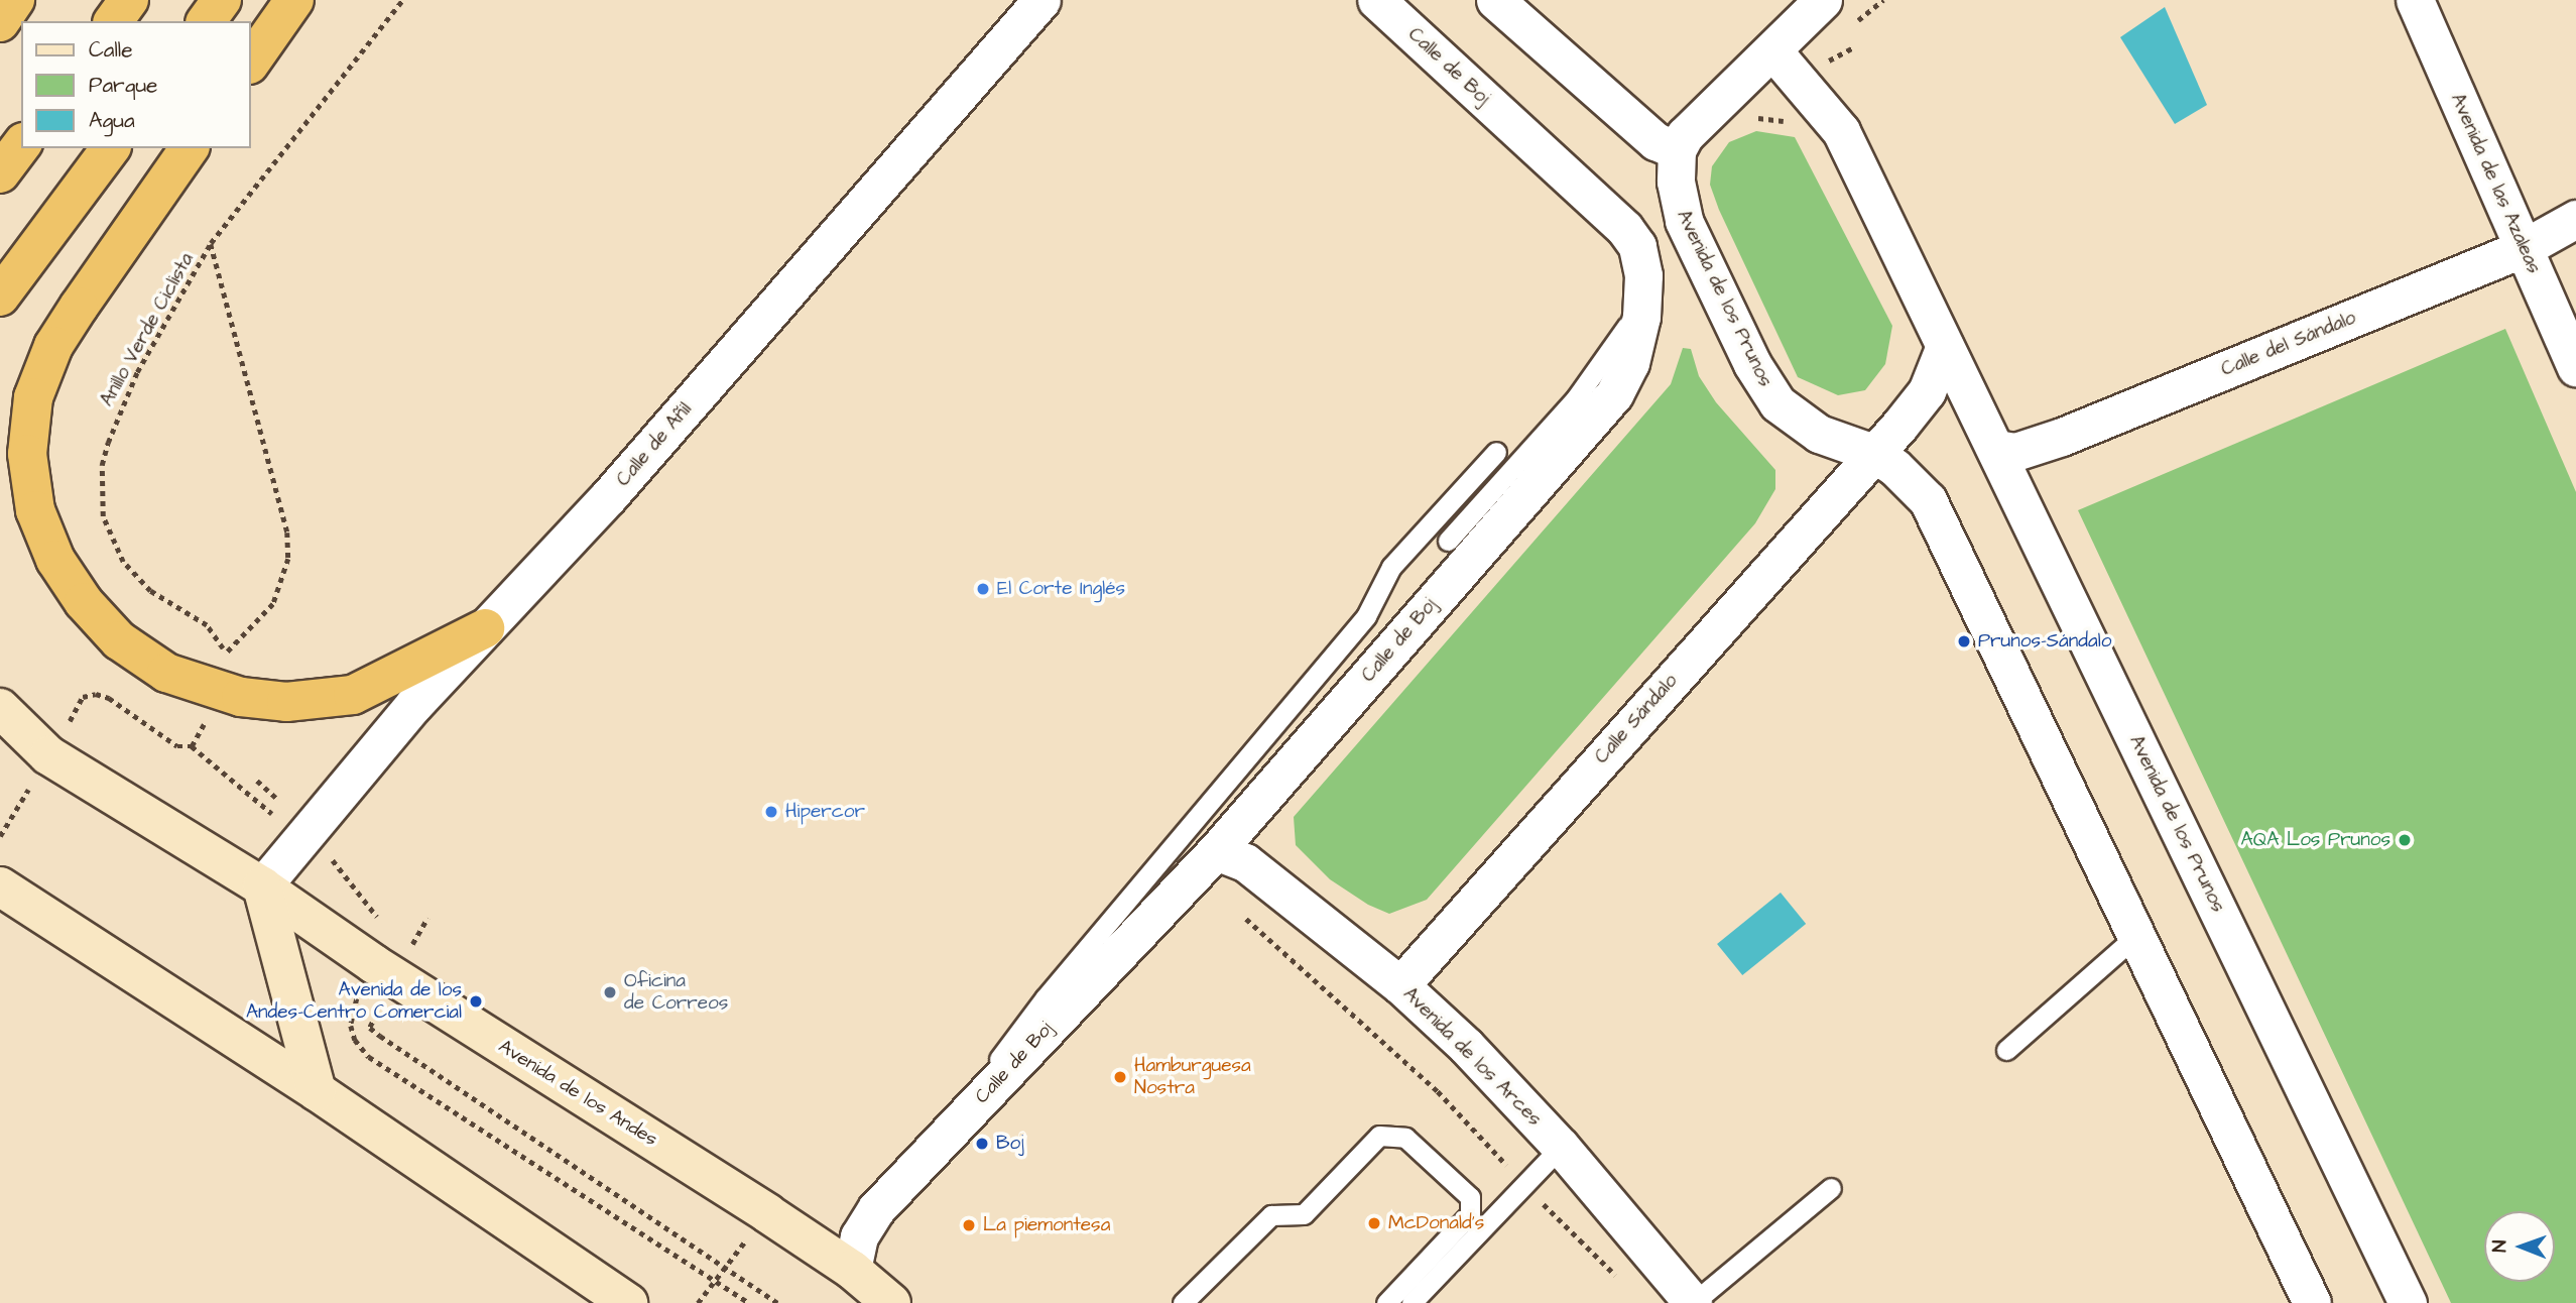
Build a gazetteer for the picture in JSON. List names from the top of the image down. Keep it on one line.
{"streets":{"main road":["Avenida de los Andes"],"street":["Calle de Boj","Avenida de las Azaleas","Avenida de los Prunos","Calle del Sándalo","Calle de Añil","Calle Sándalo","Avenida de los Arces"],"path":["Anillo Verde Ciclista"]},"crossings":[["Calle de Boj","Avenida de los Arces"],["Calle de Boj","Avenida de los Andes"],["Avenida de las Azaleas","Calle del Sándalo"],["Avenida de los Prunos","Calle del Sándalo"],["Avenida de los Prunos","Calle Sándalo"],["Calle de Añil","Avenida de los Andes"],["Calle Sándalo","Avenida de los Arces"]],"places":["El Corte Inglés","Prunos-Sándalo","Hipercor","AQA Los Prunos","Oficina de Correos","Avenida de los Andes-Centro Comercial","Hamburguesa Nostra","Boj","McDonald's","La piemontesa"],"legend":["Calle","Parque","Agua"],"north":"left"}
